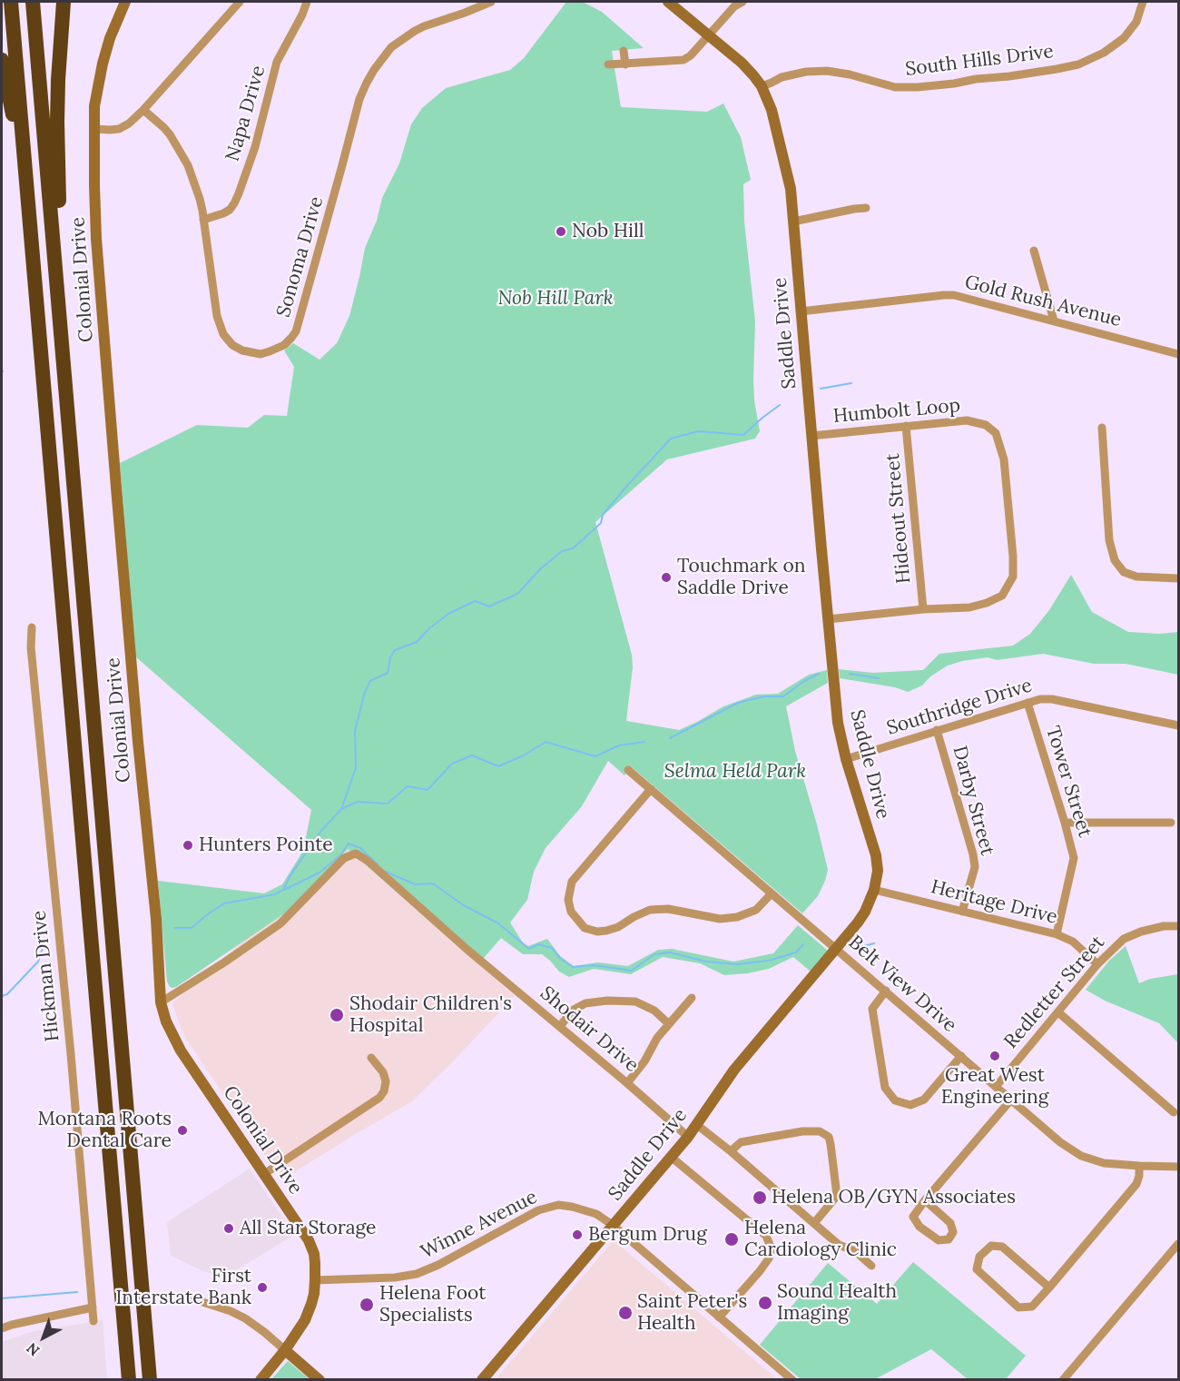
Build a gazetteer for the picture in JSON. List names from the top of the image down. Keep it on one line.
{"streets":{"street":["South Hills Drive","Napa Drive","Sonoma Drive","Colonial Drive","Gold Rush Avenue","Saddle Drive","Humbolt Loop","Hideout Street","Southridge Drive","Tower Street","Darby Street","Heritage Drive","Hickman Drive","Belt View Drive","Redletter Street","Shodair Drive","Winne Avenue"]},"crossings":[["South Hills Drive","Saddle Drive"],["Napa Drive","Sonoma Drive"],["Colonial Drive","Shodair Drive"],["Colonial Drive","Winne Avenue"],["Gold Rush Avenue","Saddle Drive"],["Saddle Drive","Humbolt Loop"],["Saddle Drive","Southridge Drive"],["Saddle Drive","Heritage Drive"],["Saddle Drive","Belt View Drive"],["Saddle Drive","Shodair Drive"],["Saddle Drive","Winne Avenue"],["Humbolt Loop","Hideout Street"],["Southridge Drive","Tower Street"],["Southridge Drive","Darby Street"],["Tower Street","Heritage Drive"],["Darby Street","Heritage Drive"],["Heritage Drive","Redletter Street"],["Belt View Drive","Redletter Street"]],"parks":["Nob Hill Park","Selma Held Park"],"places":["Nob Hill","Touchmark on Saddle Drive","Hunters Pointe","Shodair Children's Hospital","Great West Engineering","Montana Roots Dental Care","Helena OB/GYN Associates","All Star Storage","Bergum Drug","Helena Cardiology Clinic","First Interstate Bank","Sound Health Imaging","Helena Foot Specialists","Saint Peter's Health"],"north":"bottom left"}
